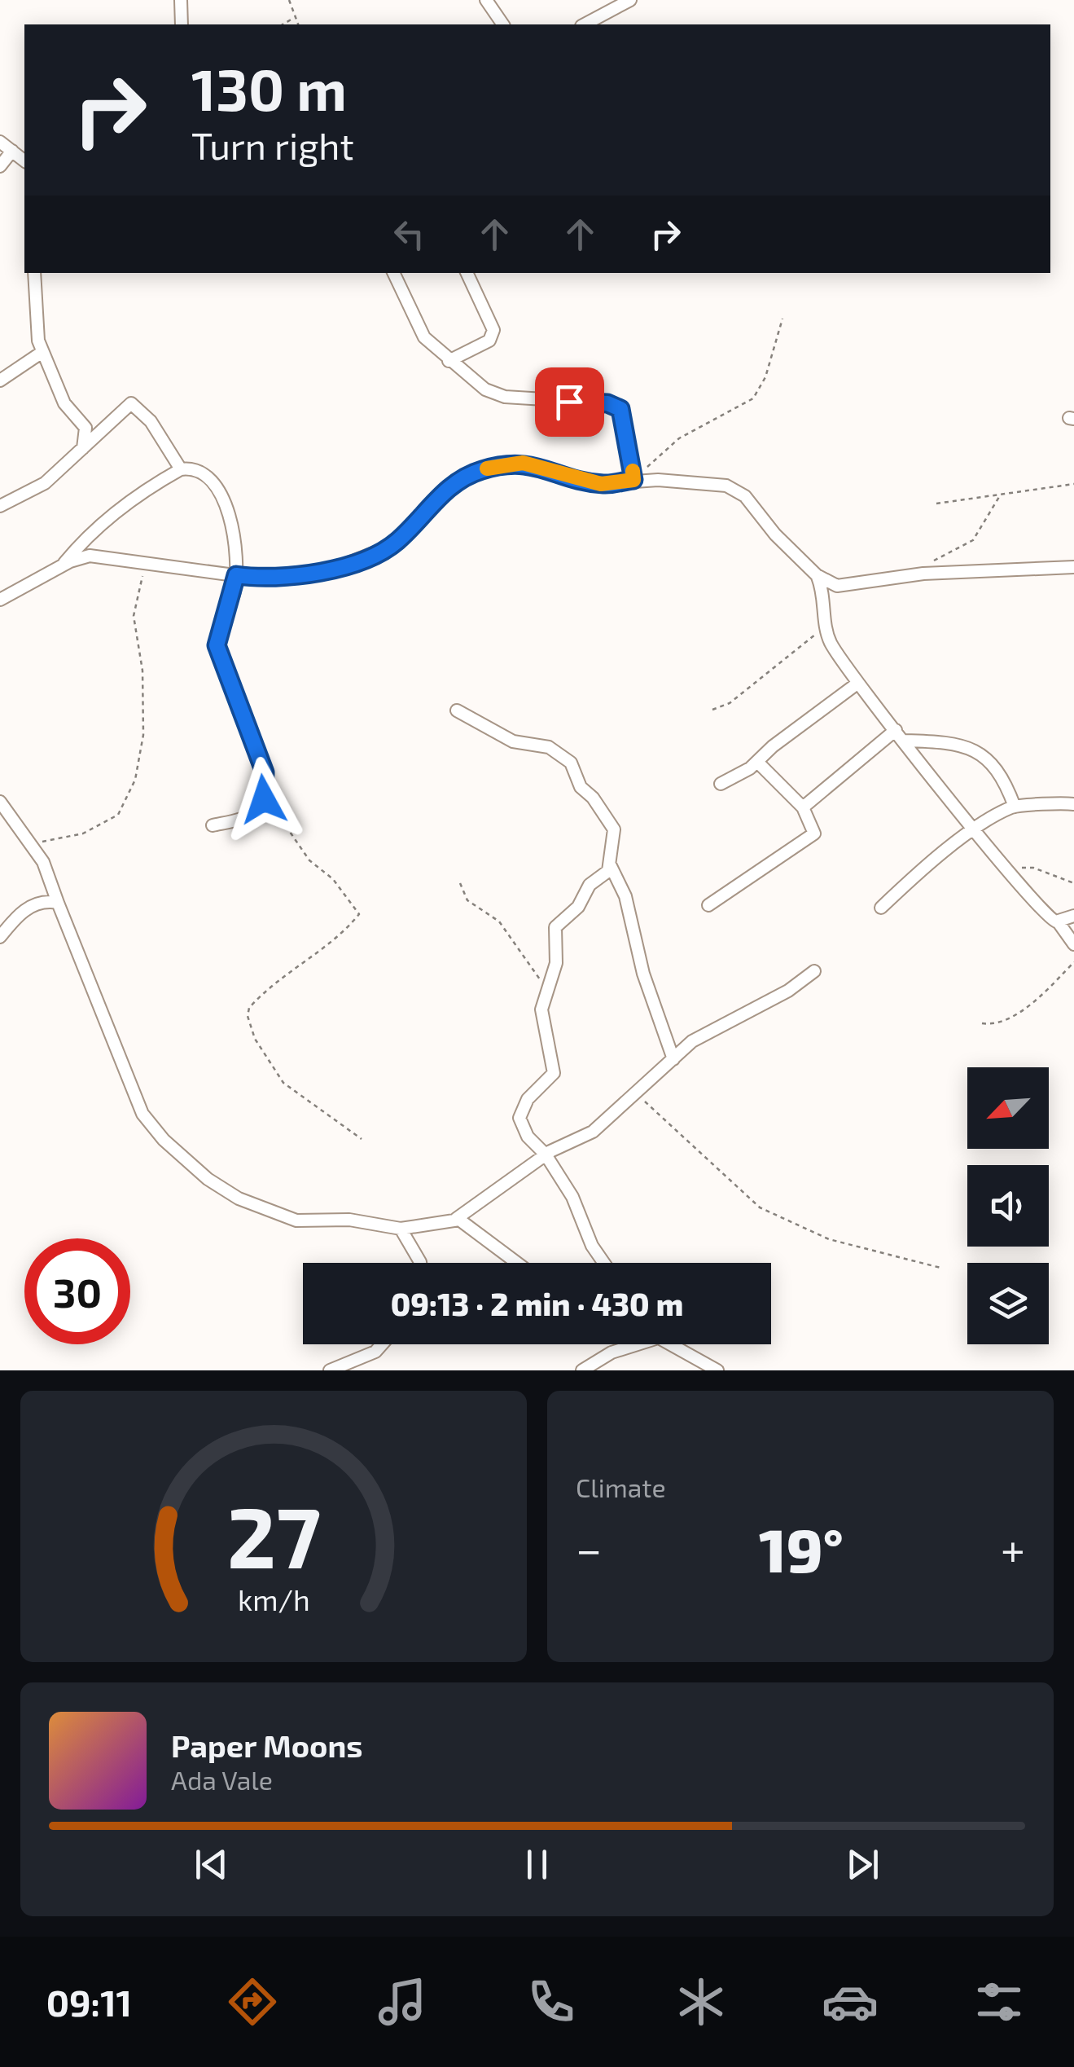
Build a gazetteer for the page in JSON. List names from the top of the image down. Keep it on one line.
{"north":"bottom left","page":{"turn":["130 m","Turn right"],"limit":"30","trip":"09:13 · 2 min · 430 m","tile":"Climate","heat":["−","19°","+"],"song":["Paper Moons","Ada Vale"],"tabs":"09:11","gauge":["27","km/h"]}}
